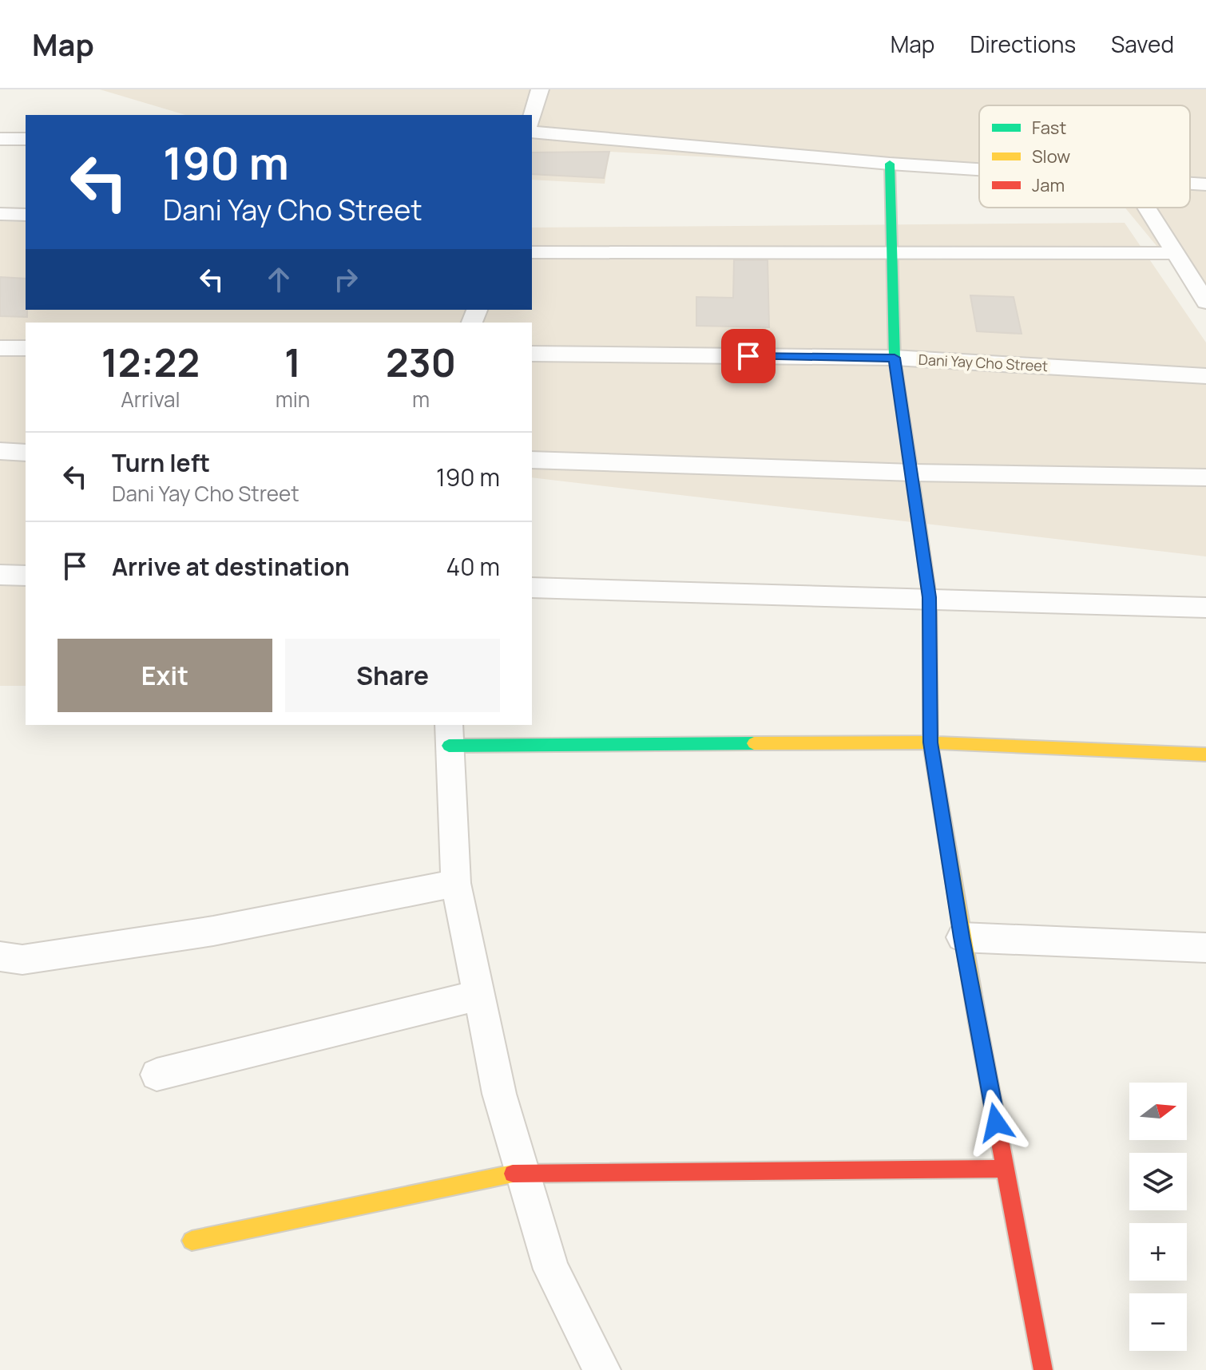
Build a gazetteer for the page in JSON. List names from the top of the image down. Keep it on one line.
{"streets":{"street":["Dani Yay Cho Street"]},"legend":["Fast","Slow","Jam"],"north":"right","page":{"header":"Map","nav":["Map","Directions","Saved"],"turn":["190 m","Dani Yay Cho Street"],"eta":["12:22","Arrival","1","min","230","m"],"list":[{"name":"Turn left","note":"Dani Yay Cho Street","value":"190 m"},{"name":"Arrive at destination","value":"40 m"}],"buttons":["Exit","Share"],"map_buttons":["+","−"]}}
